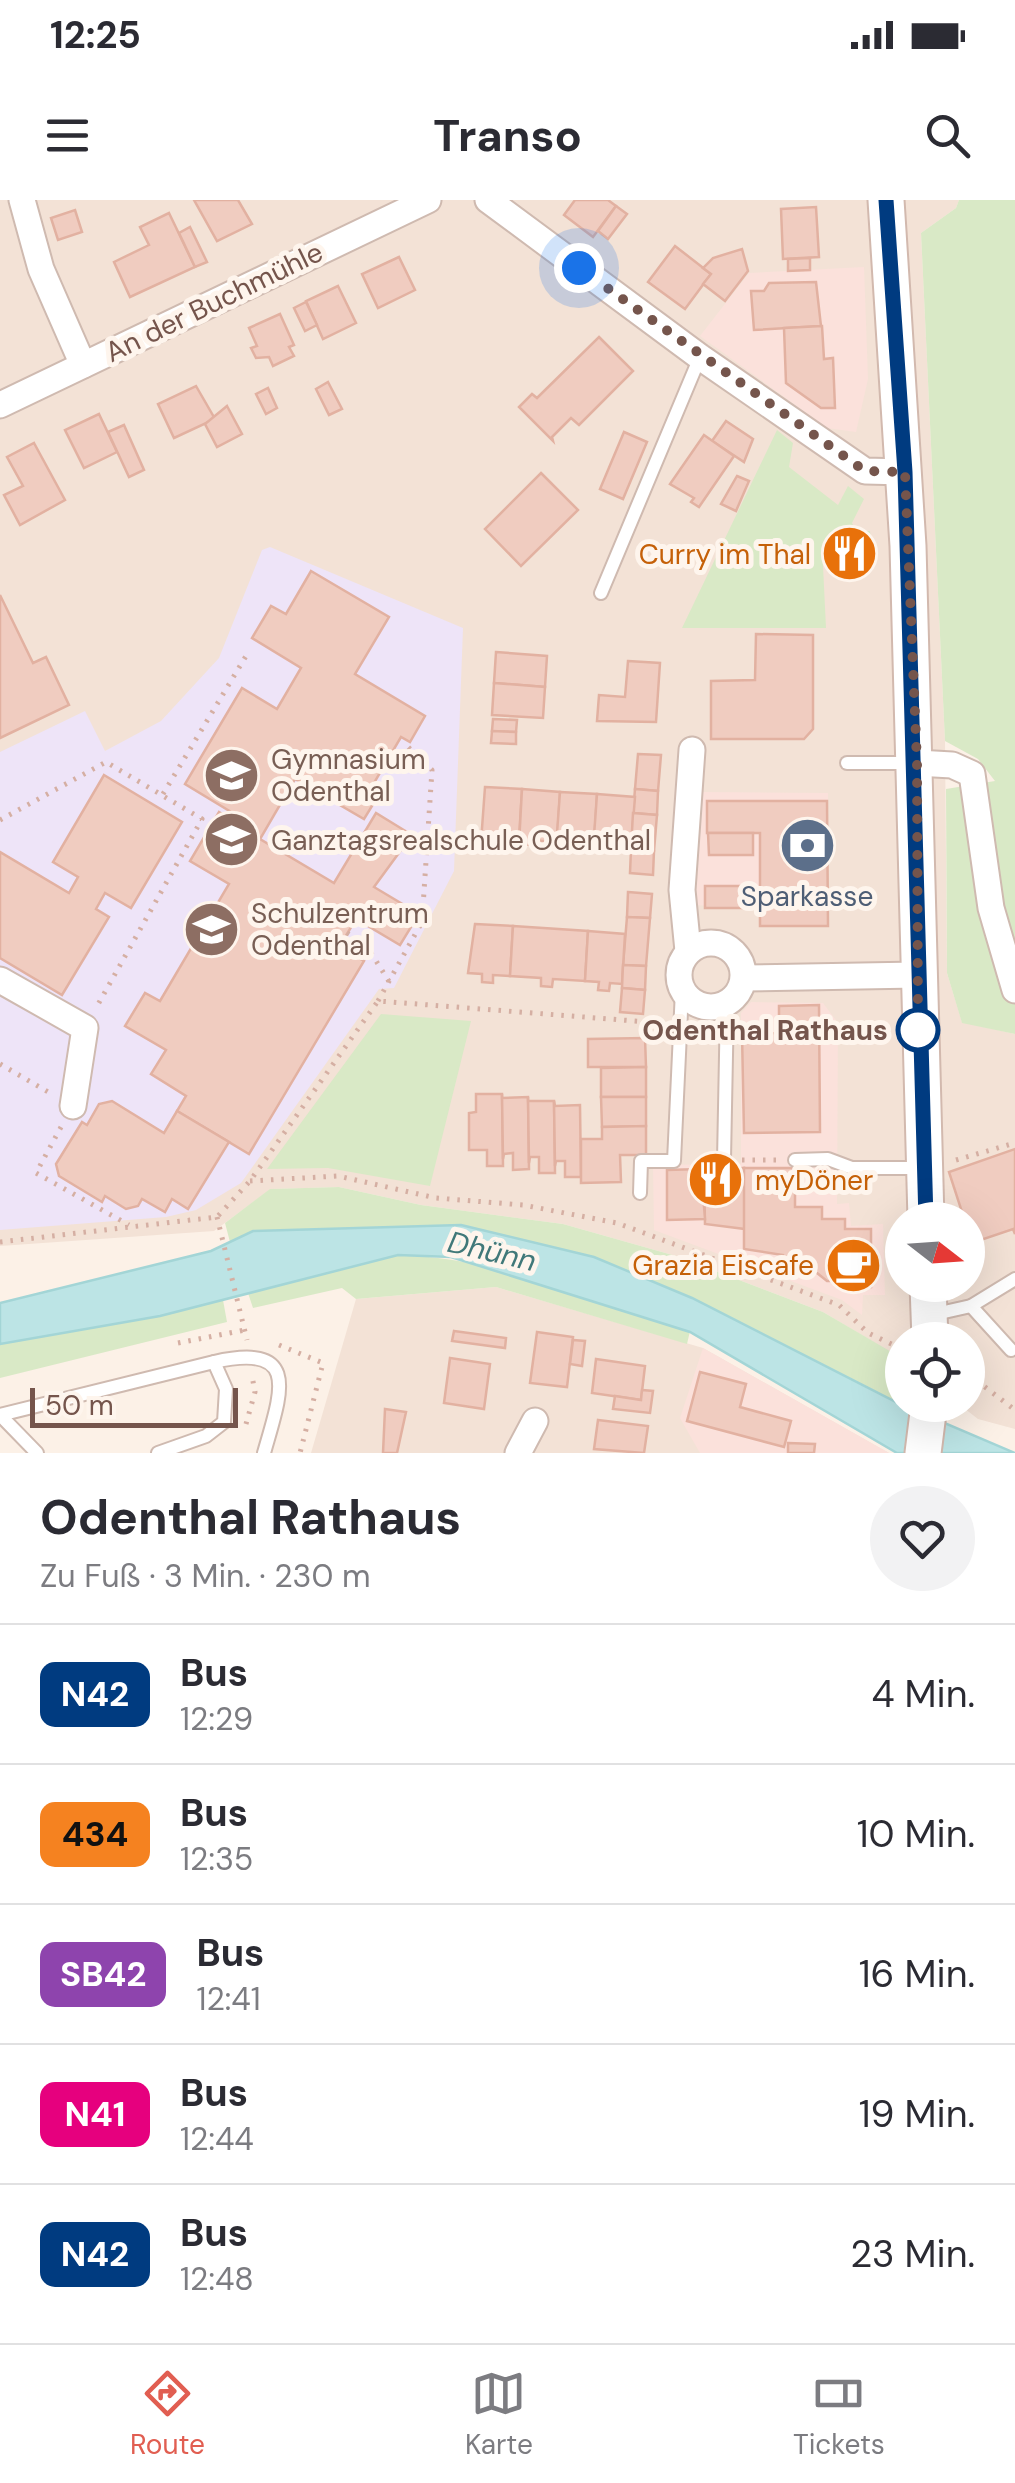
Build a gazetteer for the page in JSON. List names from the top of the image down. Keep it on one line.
{"streets":{"street":["An der Buchmühle"]},"water":["Dhünn"],"places":{"restaurant":["Curry im Thal","myDöner"],"school or university":["Gymnasium Odenthal","Ganztagsrealschule Odenthal","Schulzentrum Odenthal"],"bank":["Sparkasse"],"other":["Odenthal Rathaus"],"cafe":["Grazia Eiscafe"]},"lines":["bus line N42"],"scale_bar":"50 m","north":"right","page":{"status":"12:25","header":"Transo","scale":"50 m","heading":["Odenthal Rathaus","Zu Fuß · 3 Min. · 230 m"],"list":[{"mark":"N42","name":"Bus","note":"12:29","value":"4 Min."},{"mark":"434","name":"Bus","note":"12:35","value":"10 Min."},{"mark":"SB42","name":"Bus","note":"12:41","value":"16 Min."},{"mark":"N41","name":"Bus","note":"12:44","value":"19 Min."},{"mark":"N42","name":"Bus","note":"12:48","value":"23 Min."}],"tabs":["Route","Karte","Tickets"]}}
